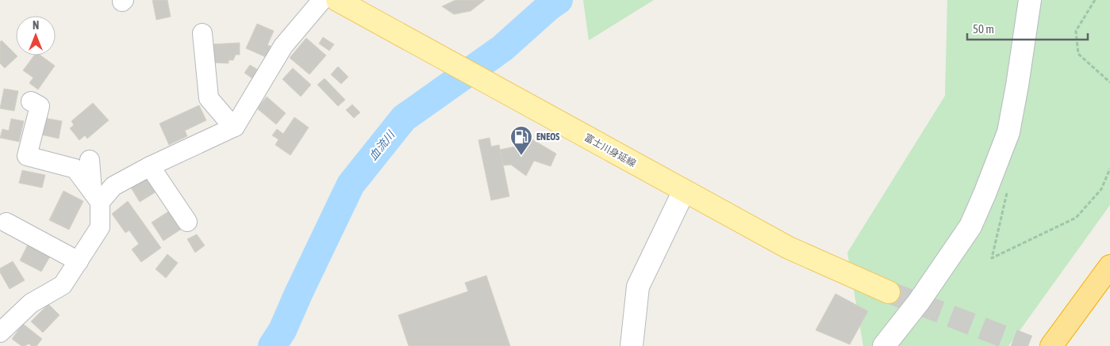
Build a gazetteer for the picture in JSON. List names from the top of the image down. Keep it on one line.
{"streets":{"main road":["富士川身延線"]},"water":["血流川"],"places":{"fuel station":["ENEOS"]},"scale_bar":"50 m","north":"top"}
